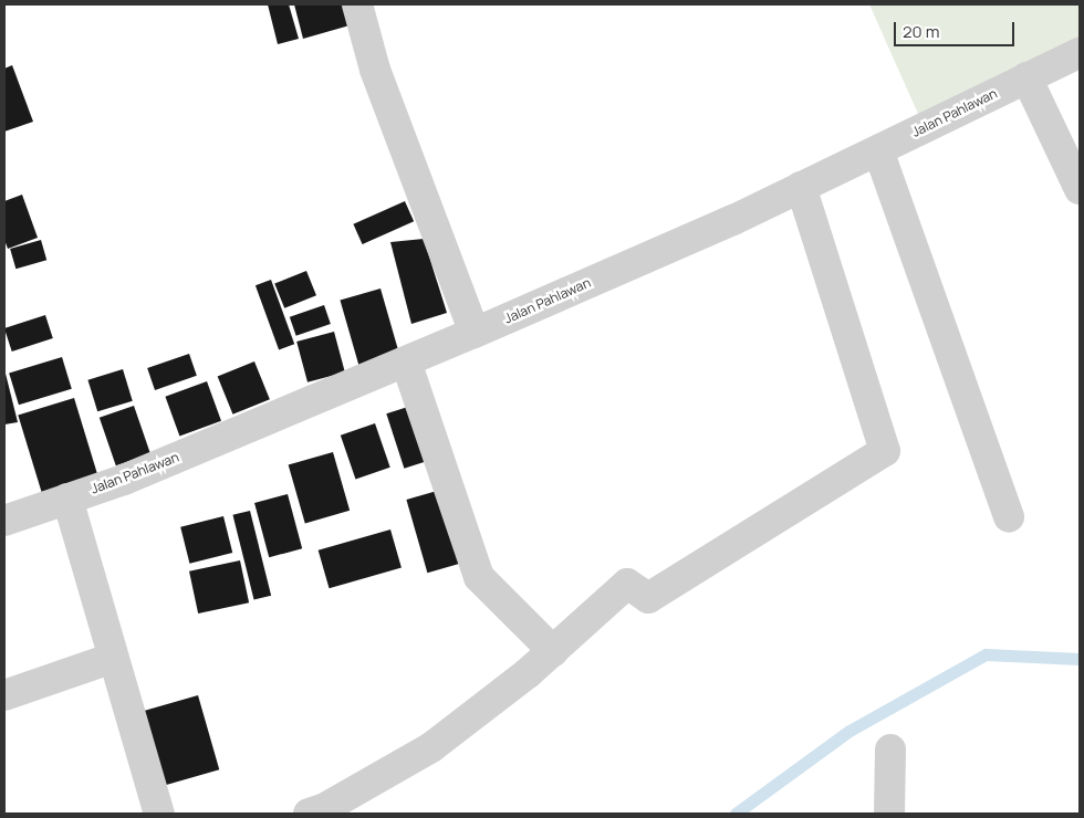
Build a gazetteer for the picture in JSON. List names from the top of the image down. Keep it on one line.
{"streets":{"street":["Jalan Pahlawan"]},"scale_bar":"20 m"}
